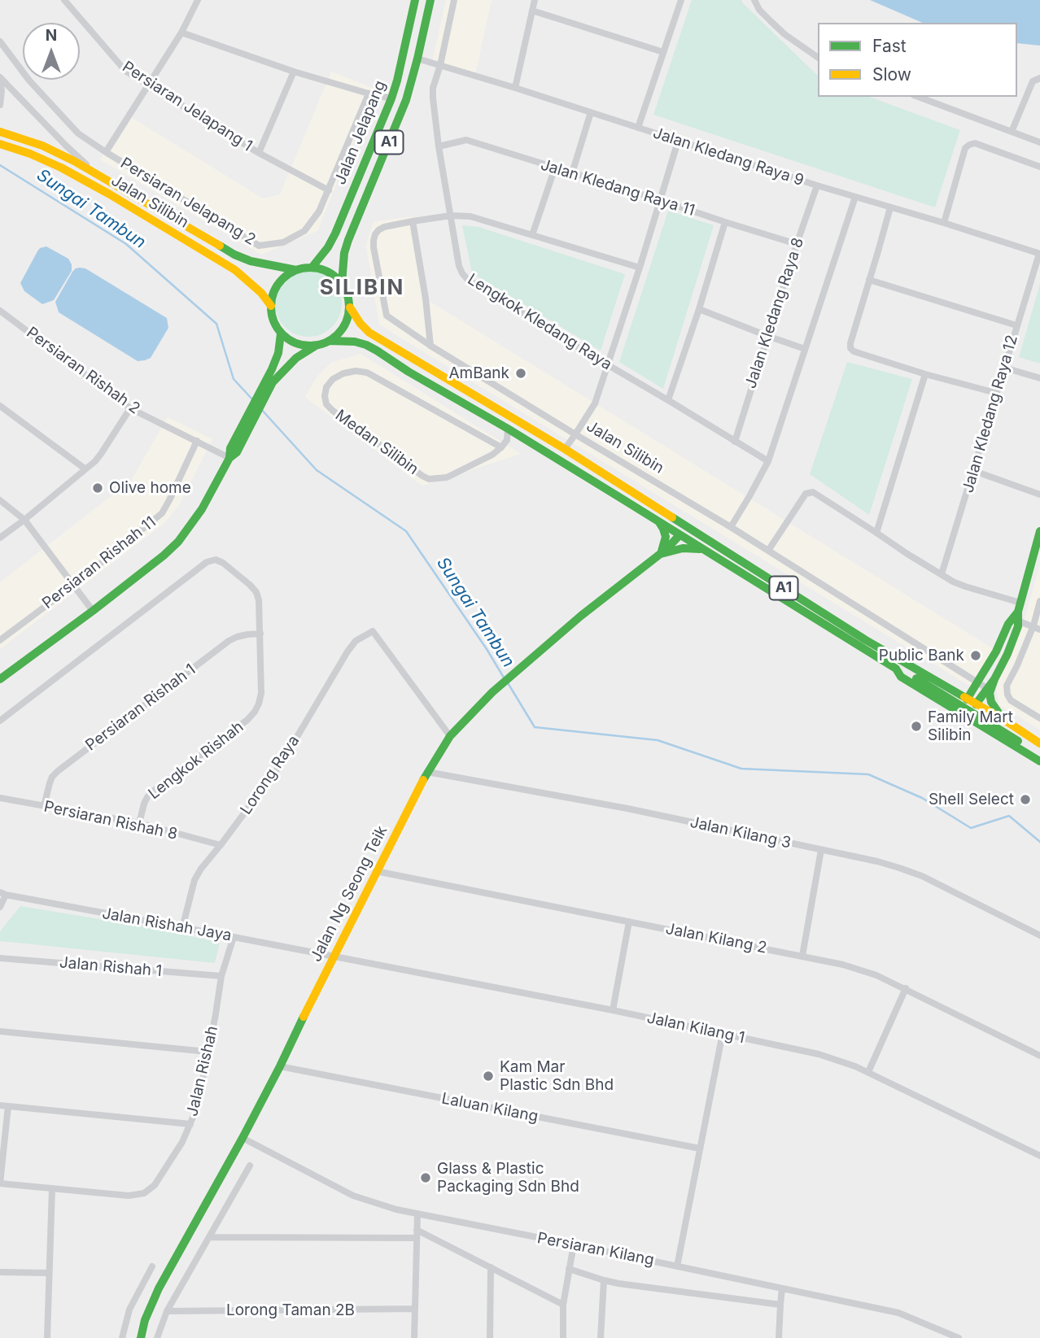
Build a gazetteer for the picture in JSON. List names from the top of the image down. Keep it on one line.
{"streets":{"main road":["Jalan Jelapang","A1","Jalan Silibin","Jalan Ng Seong Teik"],"street":["Persiaran Jelapang 1","Jalan Kledang Raya 9","Jalan Kledang Raya 11","Persiaran Jelapang 2","Jalan Kledang Raya 8","Lengkok Kledang Raya","Persiaran Rishah 2","Jalan Kledang Raya 12","Medan Silibin","Persiaran Rishah 11","Persiaran Rishah 1","Lengkok Rishah","Lorong Raya","Persiaran Rishah 8","Jalan Kilang 3","Jalan Rishah Jaya","Jalan Kilang 2","Jalan Rishah 1","Jalan Kilang 1","Jalan Rishah","Laluan Kilang","Persiaran Kilang","Lorong Taman 2B"]},"crossings":[["Persiaran Jelapang 1","Persiaran Jelapang 2"],["Jalan Jelapang","A1"],["Jalan Jelapang","Jalan Kledang Raya 9"],["Jalan Jelapang","Jalan Silibin"],["A1","Jalan Silibin"],["A1","Jalan Ng Seong Teik"],["Jalan Kledang Raya 9","Jalan Kledang Raya 8"],["Jalan Kledang Raya 9","Lengkok Kledang Raya"],["Jalan Kledang Raya 9","Jalan Kledang Raya 12"],["Jalan Kledang Raya 11","Jalan Kledang Raya 8"],["Jalan Kledang Raya 11","Lengkok Kledang Raya"],["Jalan Silibin","Lengkok Kledang Raya"],["Jalan Kledang Raya 8","Lengkok Kledang Raya"],["Persiaran Rishah 2","Persiaran Rishah 11"],["Persiaran Rishah 1","Lengkok Rishah"],["Persiaran Rishah 1","Persiaran Rishah 8"],["Lengkok Rishah","Persiaran Rishah 8"],["Lorong Raya","Persiaran Rishah 8"],["Lorong Raya","Jalan Ng Seong Teik"],["Lorong Raya","Jalan Rishah Jaya"],["Jalan Kilang 3","Jalan Ng Seong Teik"],["Jalan Ng Seong Teik","Jalan Rishah Jaya"],["Jalan Ng Seong Teik","Jalan Kilang 2"],["Jalan Ng Seong Teik","Jalan Kilang 1"],["Jalan Ng Seong Teik","Laluan Kilang"],["Jalan Ng Seong Teik","Persiaran Kilang"],["Jalan Rishah Jaya","Jalan Kilang 1"],["Jalan Rishah Jaya","Jalan Rishah"],["Jalan Rishah 1","Jalan Rishah"]],"districts":["SILIBIN"],"water":["Sungai Tambun"],"places":["AmBank","Olive home","Public Bank","Family Mart Silibin","Shell Select","Kam Mar Plastic Sdn Bhd","Glass & Plastic Packaging Sdn Bhd"],"legend":["Fast","Slow"],"north":"top"}
